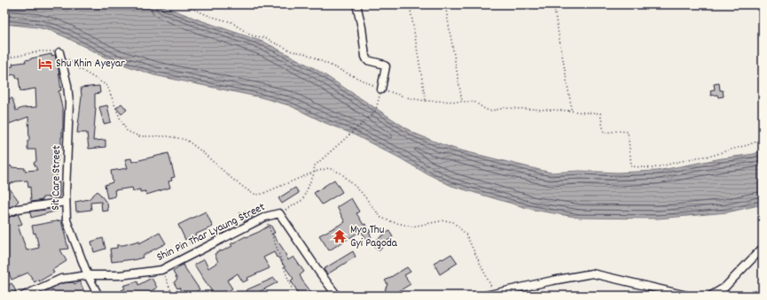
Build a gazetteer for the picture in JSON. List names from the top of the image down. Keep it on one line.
{"streets":{"street":["Sit Care Street","Shin Pin Thar Lyaung Street"]},"crossings":[["Sit Care Street","Shin Pin Thar Lyaung Street"]],"places":{"hotel":["Shu Khin Ayeyar"],"temple":["Myo Thu Gyi Pagoda"]}}
